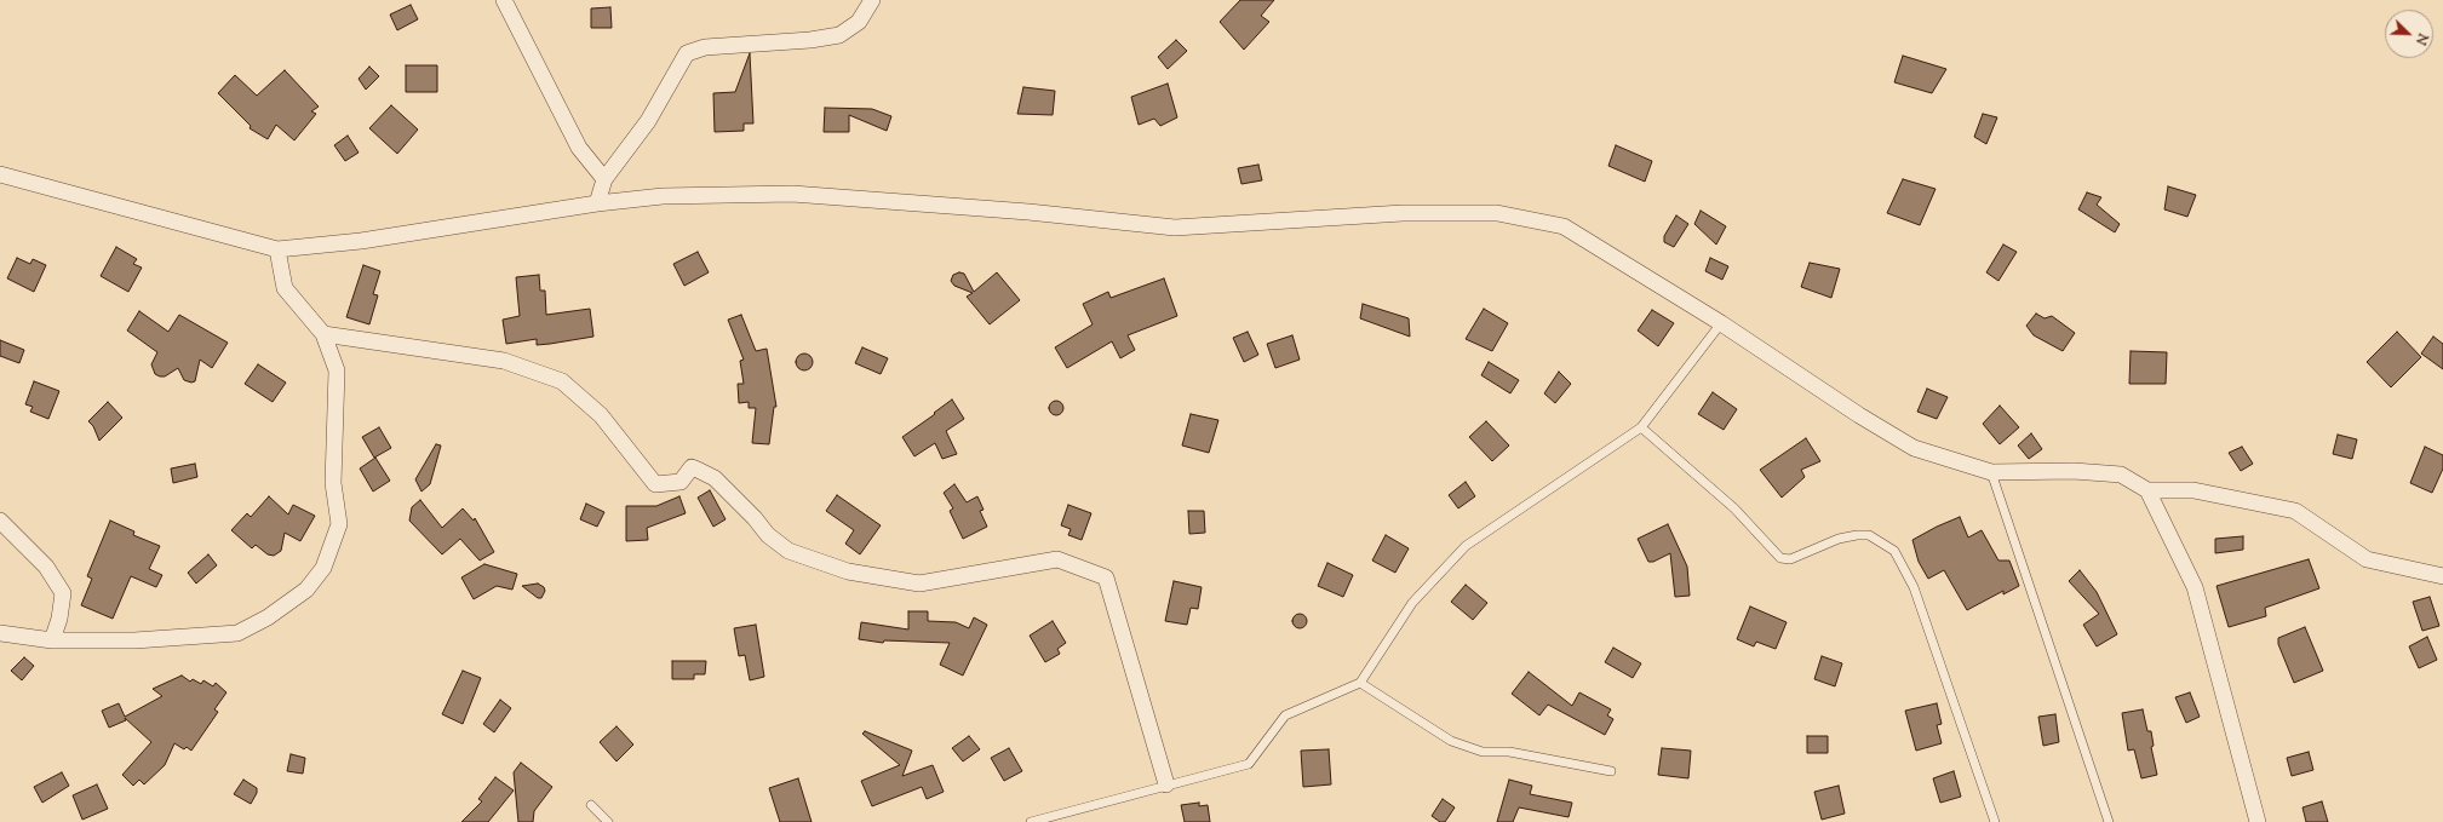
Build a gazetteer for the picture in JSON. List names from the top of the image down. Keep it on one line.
{"north":"bottom right"}
